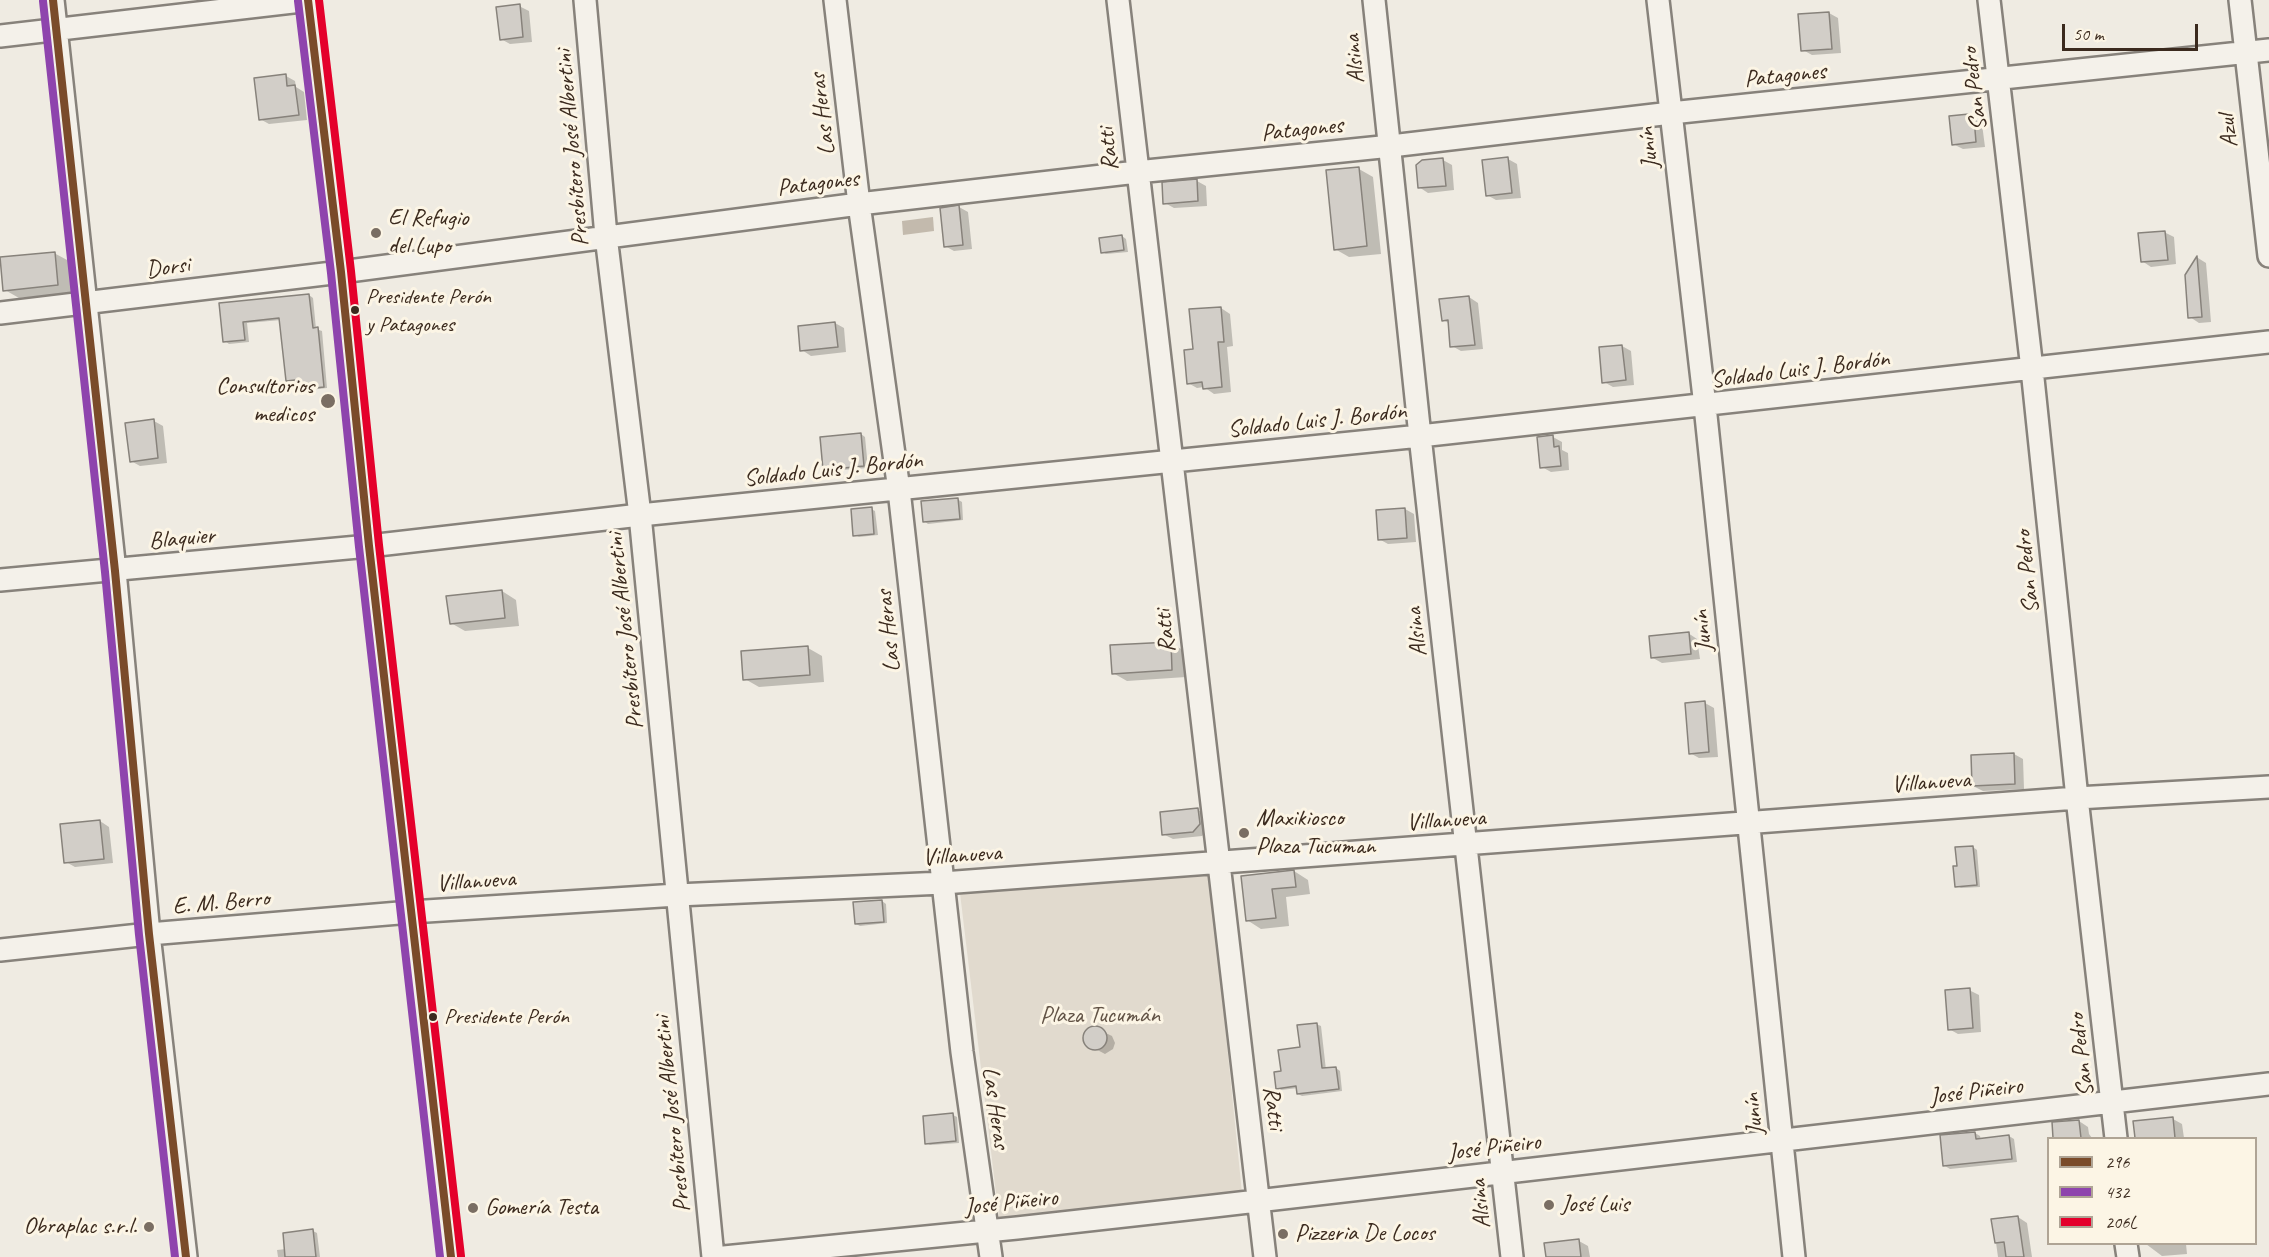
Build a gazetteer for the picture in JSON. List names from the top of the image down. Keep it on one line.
{"streets":{"street":["Alsina","Patagones","San Pedro","Las Heras","Azul","Presbítero José Albertini","Junín","Ratti","Dorsi","Soldado Luis J. Bordón","Blaquier","Villanueva","E. M. Berro","José Piñeiro"]},"crossings":[["Alsina","Patagones"],["Alsina","Soldado Luis J. Bordón"],["Alsina","Villanueva"],["Alsina","José Piñeiro"],["Patagones","San Pedro"],["Patagones","Las Heras"],["Patagones","Azul"],["Patagones","Presbítero José Albertini"],["Patagones","Junín"],["Patagones","Ratti"],["Patagones","Dorsi"],["San Pedro","Soldado Luis J. Bordón"],["San Pedro","Villanueva"],["San Pedro","José Piñeiro"],["Las Heras","Soldado Luis J. Bordón"],["Las Heras","Villanueva"],["Las Heras","José Piñeiro"],["Presbítero José Albertini","Soldado Luis J. Bordón"],["Presbítero José Albertini","Villanueva"],["Junín","Soldado Luis J. Bordón"],["Junín","Villanueva"],["Junín","José Piñeiro"],["Ratti","Soldado Luis J. Bordón"],["Ratti","Villanueva"],["Ratti","José Piñeiro"],["Soldado Luis J. Bordón","Blaquier"],["Villanueva","E. M. Berro"]],"parks":["Plaza Tucumán"],"places":["El Refugio del Lupo","Presidente Perón y Patagones","Consultorios medicos","Maxikiosco Plaza Tucuman","Presidente Perón","José Luis","Gomería Testa","Obraplac s.r.l.","Pizzeria De Locos"],"lines":["transit line 296","transit line 206L","transit line 432"],"legend":["296","432","206L"],"scale_bar":"50 m"}
